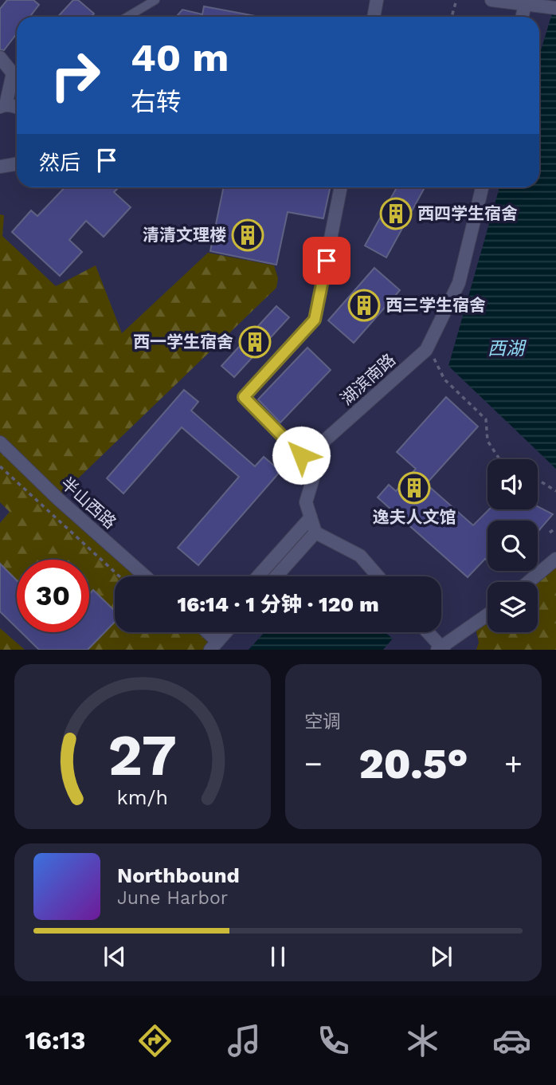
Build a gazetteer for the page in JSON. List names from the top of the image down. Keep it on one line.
{"streets":{"street":["湖滨南路","半山西路"]},"water":["西湖"],"places":{"building":["西四学生宿舍","清清文理楼","西三学生宿舍","西一学生宿舍","逸夫人文馆"]},"page":{"turn":["40 m","右转"],"then":"然后","limit":"30","trip":"16:14 · 1 分钟 · 120 m","tile":"空调","heat":["−","20.5°","+"],"song":["Northbound","June Harbor"],"tabs":"16:13","gauge":["27","km/h"]}}
